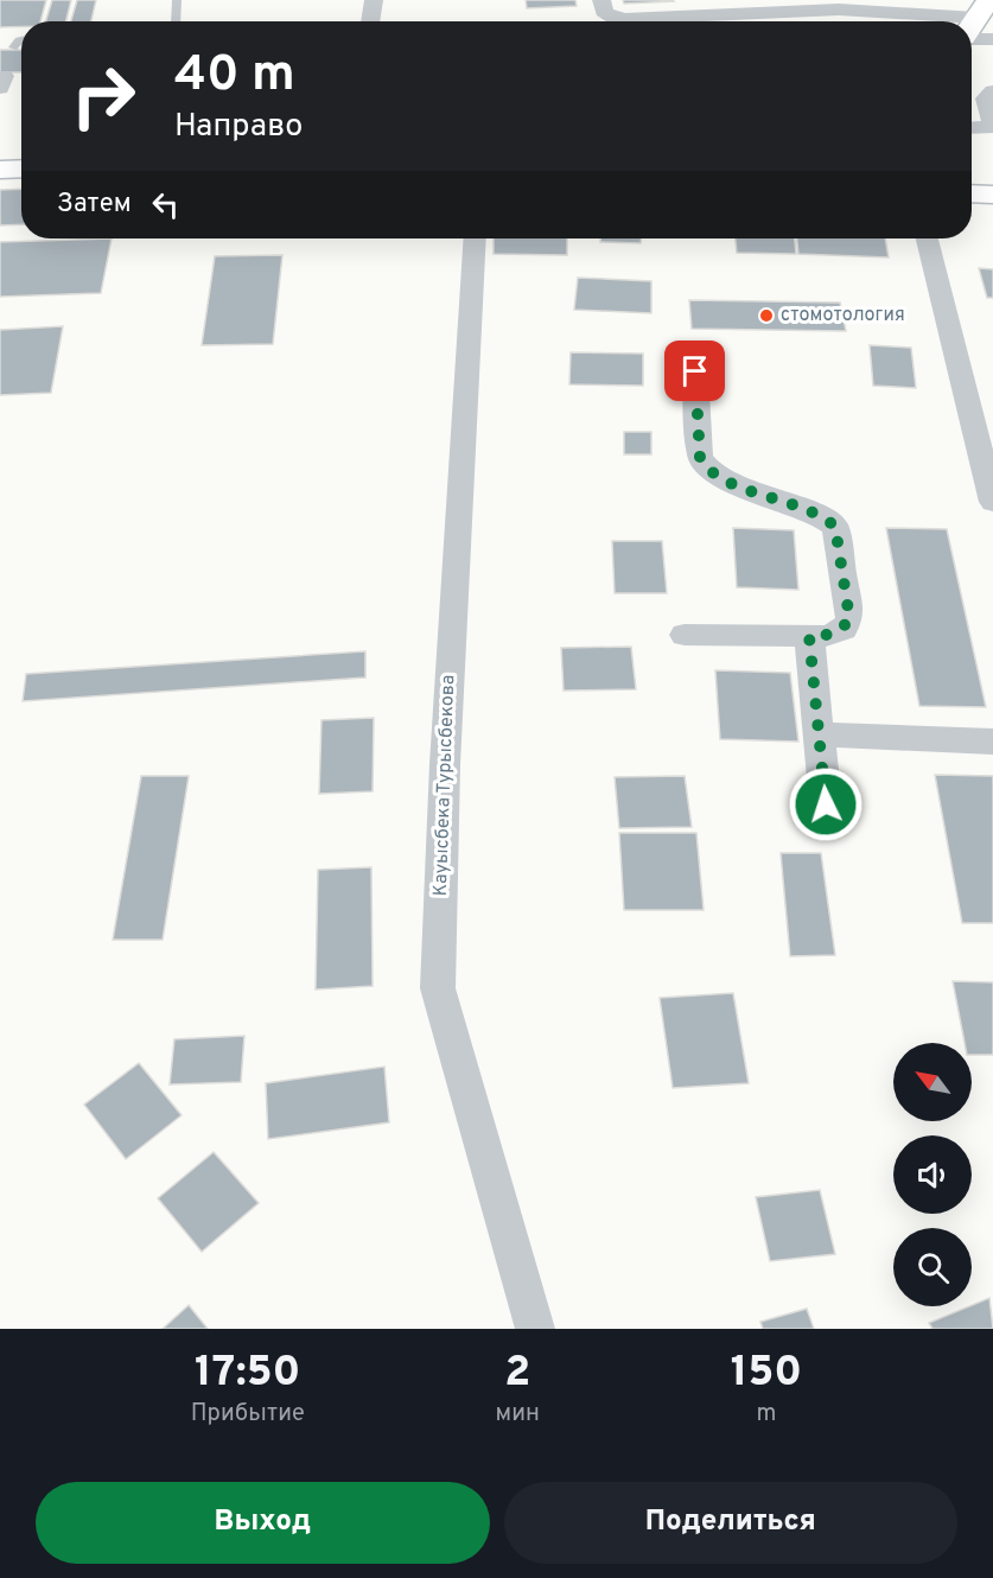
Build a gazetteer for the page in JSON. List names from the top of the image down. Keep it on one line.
{"streets":{"street":["Кауысбека Турысбекова"]},"places":["стомотология"],"north":"top left","page":{"turn":["40 m","Направо"],"then":"Затем","eta":["17:50","Прибытие","2","мин","150","m"],"buttons":["Выход","Поделиться"]}}
